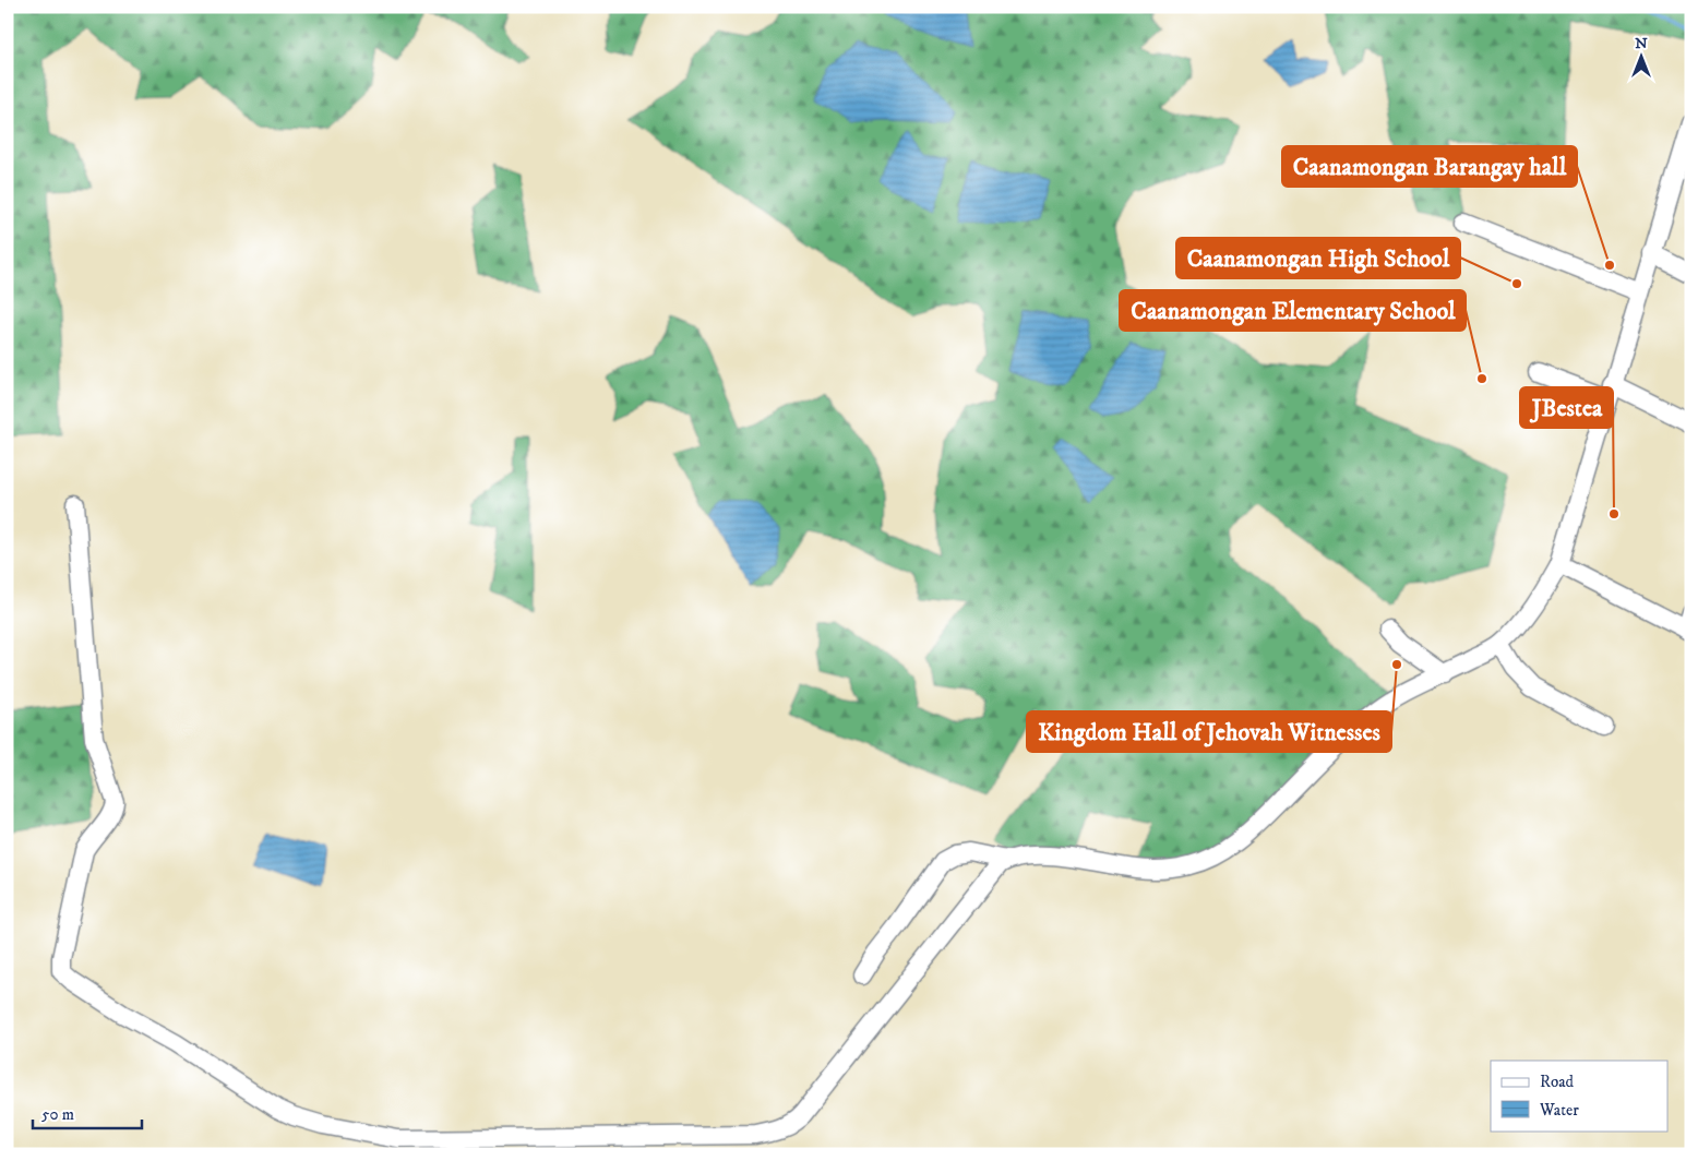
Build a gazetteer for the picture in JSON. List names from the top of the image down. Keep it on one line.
{"places":["Caanamongan Barangay hall","Caanamongan High School","Caanamongan Elementary School","JBestea","Kingdom Hall of Jehovah Witnesses"],"legend":["Road","Water"],"scale_bar":"50 m","north":"top"}
